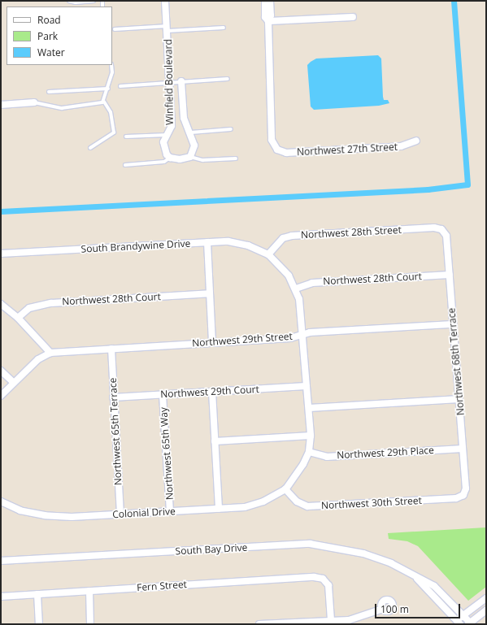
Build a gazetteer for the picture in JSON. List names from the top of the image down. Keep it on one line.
{"streets":{"street":["Winfield Boulevard","Northwest 27th Street","Northwest 28th Street","South Brandywine Drive","Northwest 28th Court","Northwest 29th Street","Northwest 68th Terrace","Northwest 29th Court","Northwest 65th Terrace","Northwest 29th Place","Northwest 65th Way","Northwest 30th Street","Colonial Drive","South Bay Drive","Fern Street"]},"crossings":[["Northwest 28th Street","South Brandywine Drive"],["Northwest 28th Street","Northwest 68th Terrace"],["Northwest 28th Court","Northwest 68th Terrace"],["Northwest 29th Street","Northwest 68th Terrace"],["Northwest 29th Street","Northwest 65th Terrace"],["Northwest 68th Terrace","Northwest 29th Place"],["Northwest 68th Terrace","Northwest 30th Street"],["Northwest 29th Court","Northwest 65th Terrace"],["Northwest 29th Court","Northwest 65th Way"],["Northwest 65th Terrace","Colonial Drive"],["Northwest 29th Place","Colonial Drive"],["Northwest 65th Way","Colonial Drive"],["Northwest 30th Street","Colonial Drive"]],"legend":["Road","Park","Water"],"scale_bar":"100 m"}
